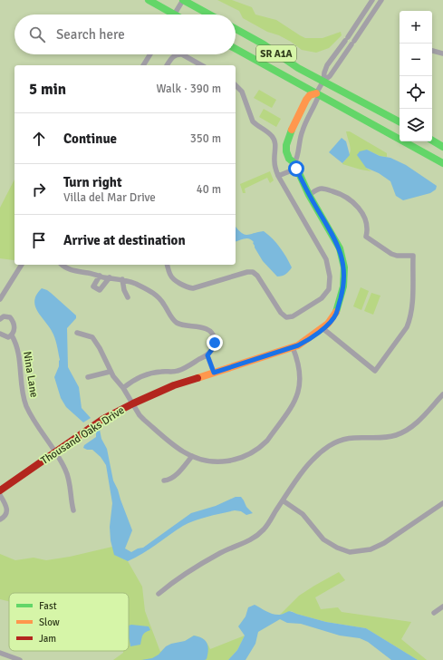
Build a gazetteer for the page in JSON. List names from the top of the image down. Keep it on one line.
{"streets":{"street":["SR A1A","Nina Lane","Thousand Oaks Drive"]},"crossings":[["SR A1A","Thousand Oaks Drive"],["Nina Lane","Thousand Oaks Drive"]],"legend":["Fast","Slow","Jam"],"page":{"map_buttons":["+","−"],"search":"Search here","heading":["5 min","Walk · 390 m"],"list":[["Continue","350 m"],["Turn right","Villa del Mar Drive","40 m"],"Arrive at destination"]}}
